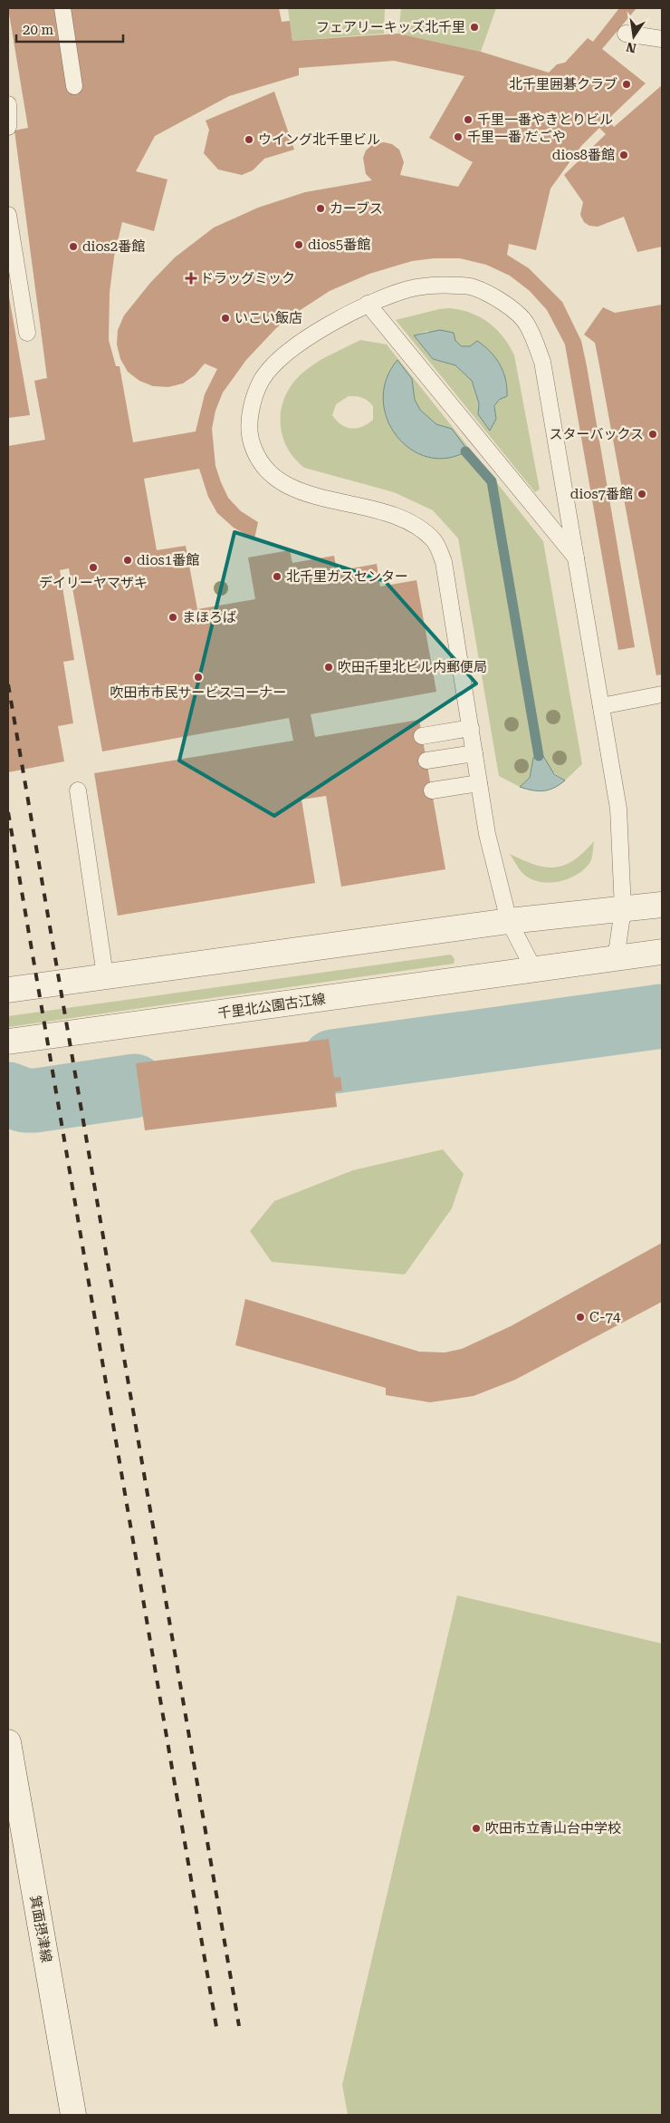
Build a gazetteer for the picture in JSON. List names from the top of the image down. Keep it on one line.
{"streets":{"street":["千里北公園古江線","箕面摂津線"]},"places":{"other":["フェアリーキッズ北千里","北千里囲碁クラブ","千里一番やきとりビル","千里一番 だごや","ウイング北千里ビル","dios8番館","カーブス","dios5番館","dios2番館","いこい飯店","スターバックス","dios7番館","dios1番館","デイリーヤマザキ","北千里ガスセンター","まほろば","吹田千里北ビル内郵便局","吹田市市民サービスコーナー","C-74","吹田市立青山台中学校"],"health":["ドラッグミック"]},"scale_bar":"20 m","north":"bottom"}
